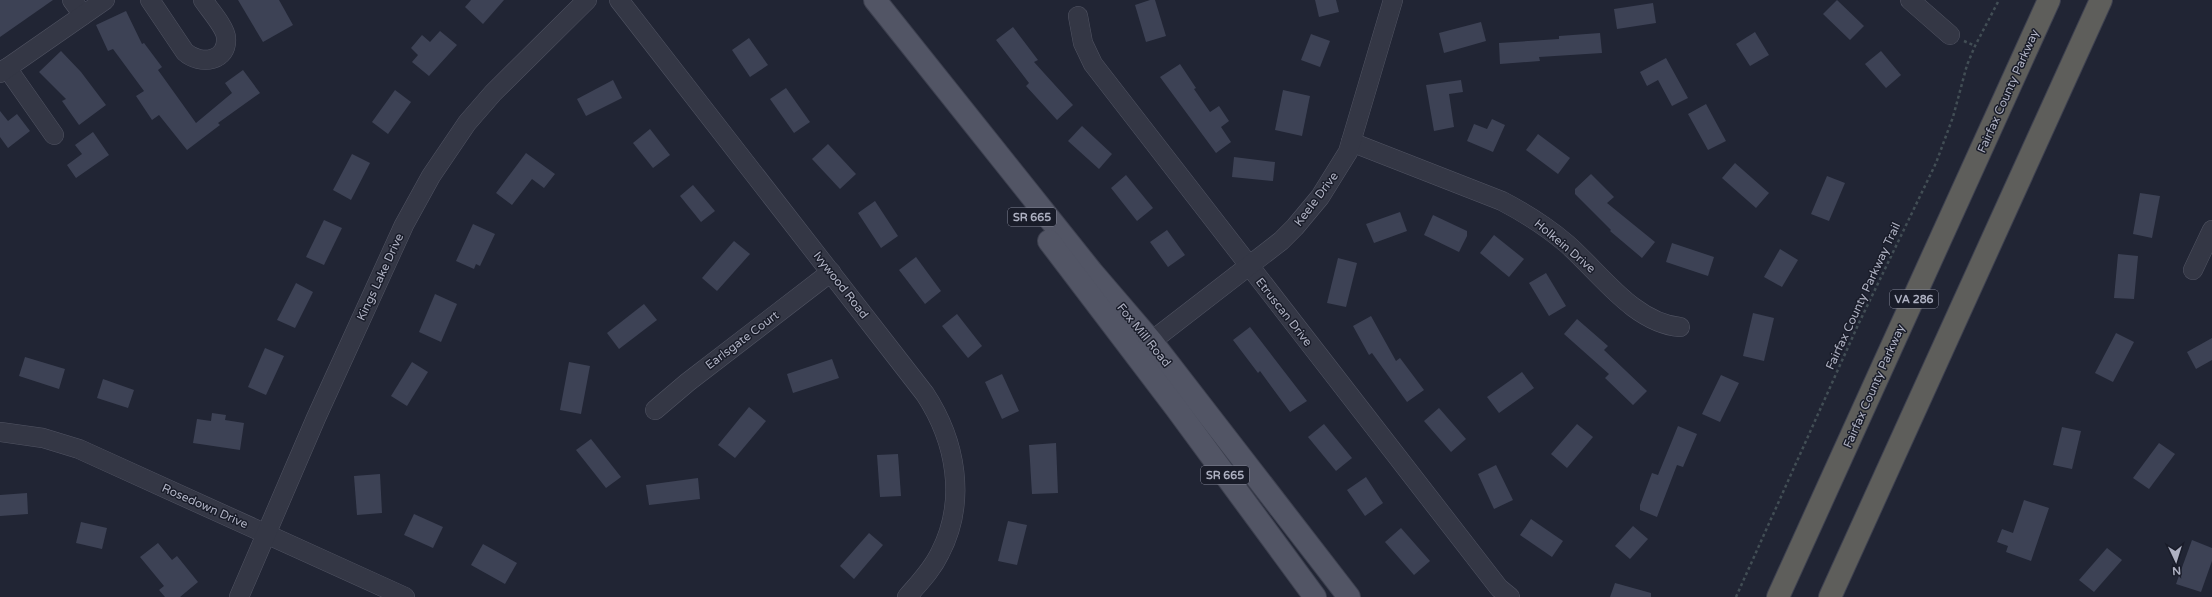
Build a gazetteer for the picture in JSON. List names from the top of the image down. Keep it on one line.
{"streets":{"highway":["Fairfax County Parkway","VA 286"],"main road":["SR 665","Fox Mill Road"],"street":["Keele Drive","Holkein Drive","Kings Lake Drive","Ivywood Road","Etruscan Drive","Earlsgate Court","Rosedown Drive"],"path":["Fairfax County Parkway Trail"]},"crossings":[["Keele Drive","Holkein Drive"],["Keele Drive","Etruscan Drive"],["Keele Drive","Fox Mill Road"],["Kings Lake Drive","Rosedown Drive"],["Ivywood Road","Earlsgate Court"]],"north":"bottom"}
